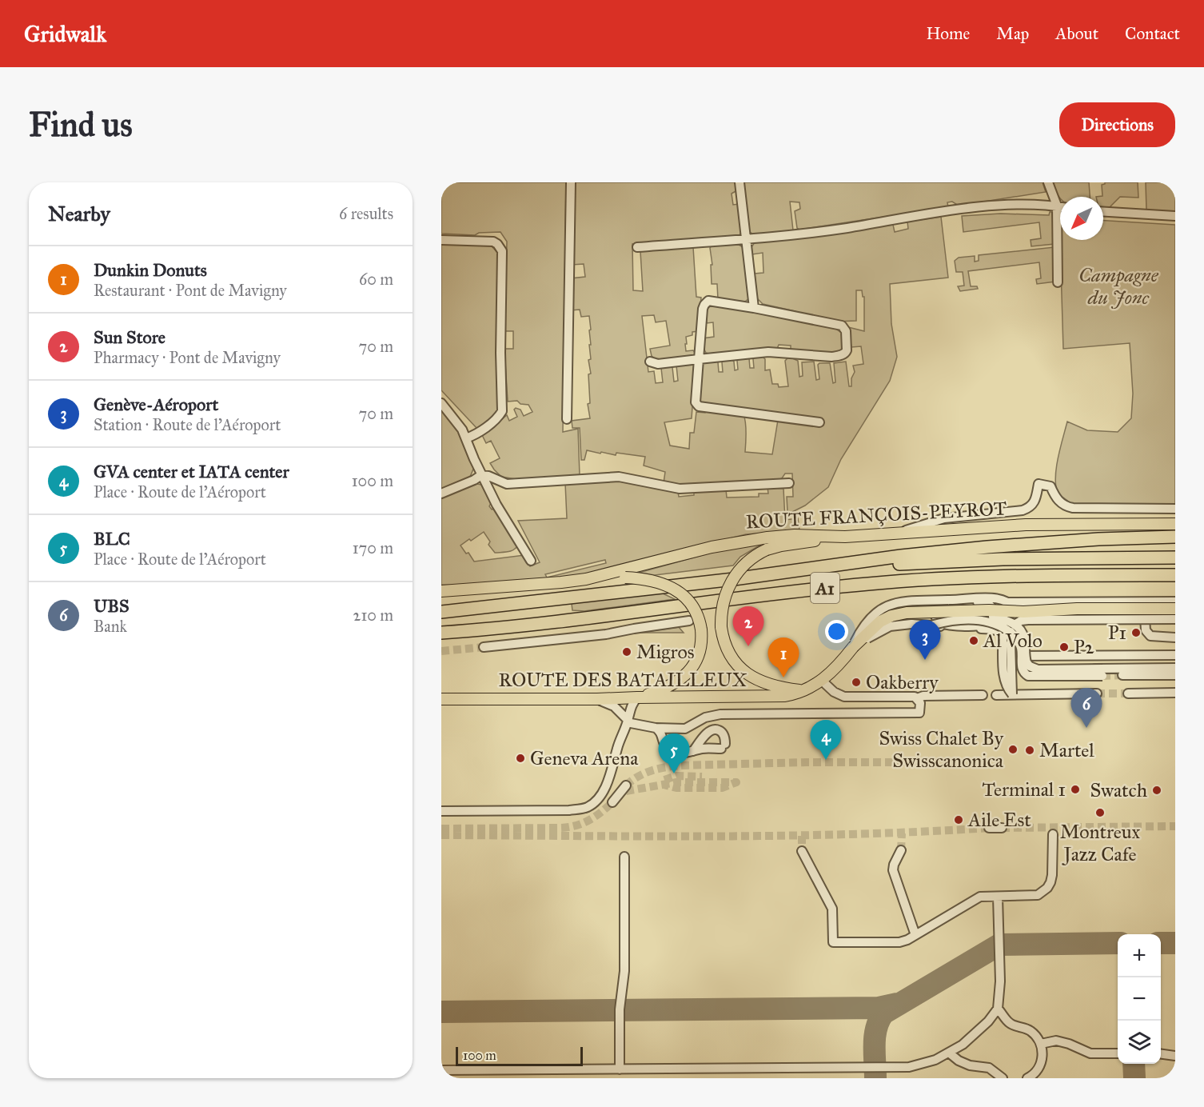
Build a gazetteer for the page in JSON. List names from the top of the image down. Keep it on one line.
{"streets":{"highway":["A1"],"main road":["ROUTE FRANÇOIS-PEYROT","ROUTE DES BATAILLEUX"]},"parks":["Campagne du Jonc"],"places":["P1","Al Volo","P2","Migros","Oakberry","Swiss Chalet By Swisscanonica","Martel","Geneva Arena","Terminal 1","Swatch","Montreux Jazz Cafe","Aile Est"],"scale_bar":"100 m","north":"bottom left","page":{"header":"Gridwalk","nav":["Home","Map","About","Contact"],"buttons":"Directions","title":"Find us","heading":["Nearby","6 results"],"list":[{"mark":"1","name":"Dunkin Donuts","note":"Restaurant · Pont de Mavigny","value":"60 m"},{"mark":"2","name":"Sun Store","note":"Pharmacy · Pont de Mavigny","value":"70 m"},{"mark":"3","name":"Genève-Aéroport","note":"Station · Route de l'Aéroport","value":"70 m"},{"mark":"4","name":"GVA center et IATA center","note":"Place · Route de l'Aéroport","value":"100 m"},{"mark":"5","name":"BLC","note":"Place · Route de l'Aéroport","value":"170 m"},{"mark":"6","name":"UBS","note":"Bank","value":"210 m"}],"pins":["2","3","1","6","4","5"],"map_buttons":["+","−"],"scale":"100 m"}}
